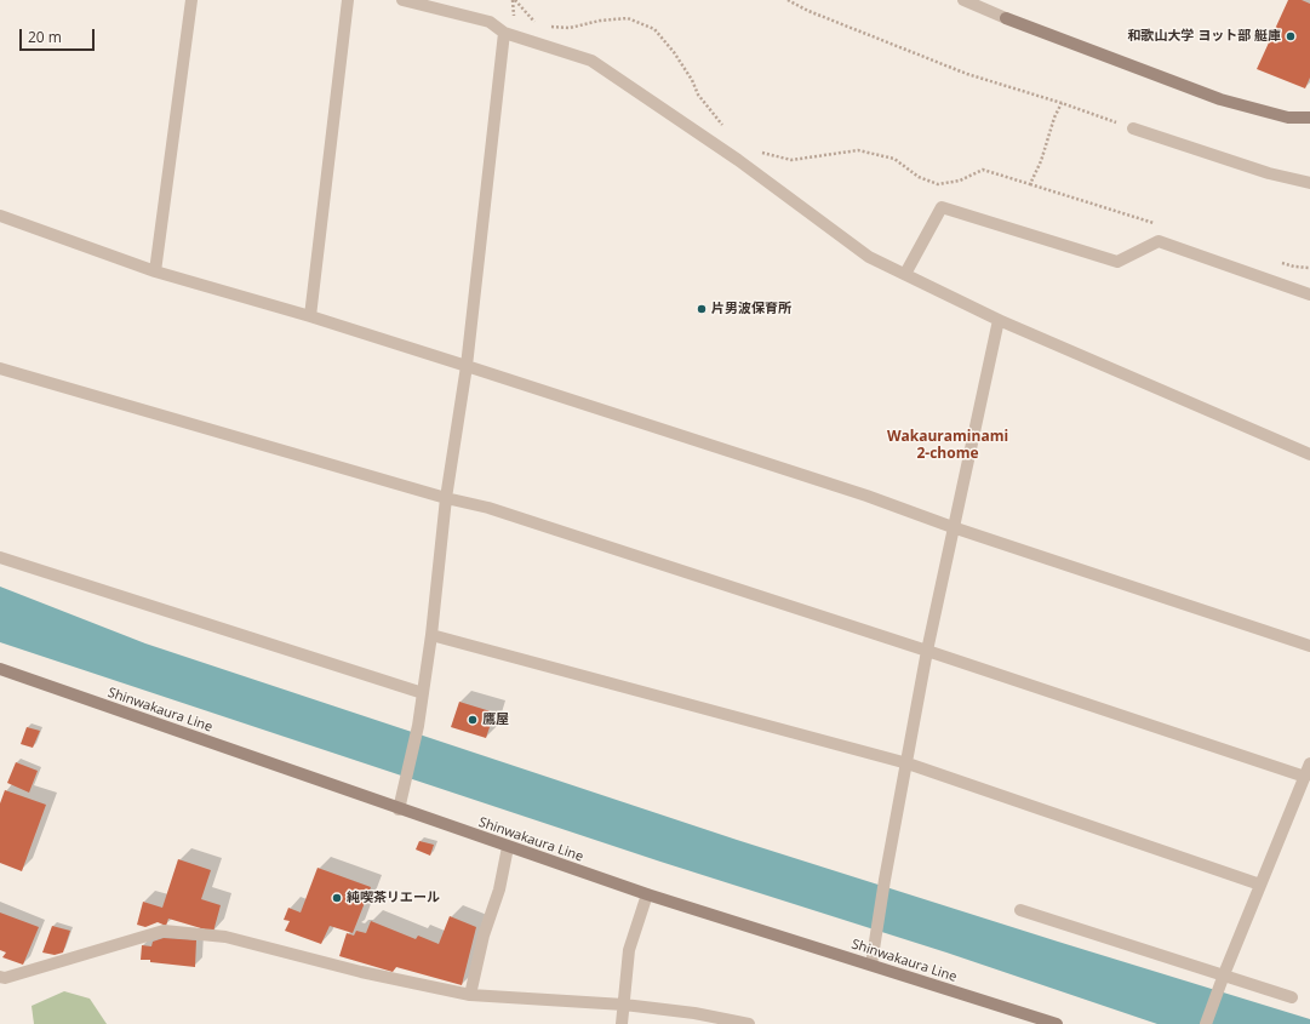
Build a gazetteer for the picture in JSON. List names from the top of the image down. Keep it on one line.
{"streets":{"main road":["Shinwakaura Line"]},"districts":["Wakauraminami 2-chome"],"places":["和歌山大学 ヨット部 艇庫","片男波保育所","鷹屋","純喫茶リエール"],"scale_bar":"20 m"}
